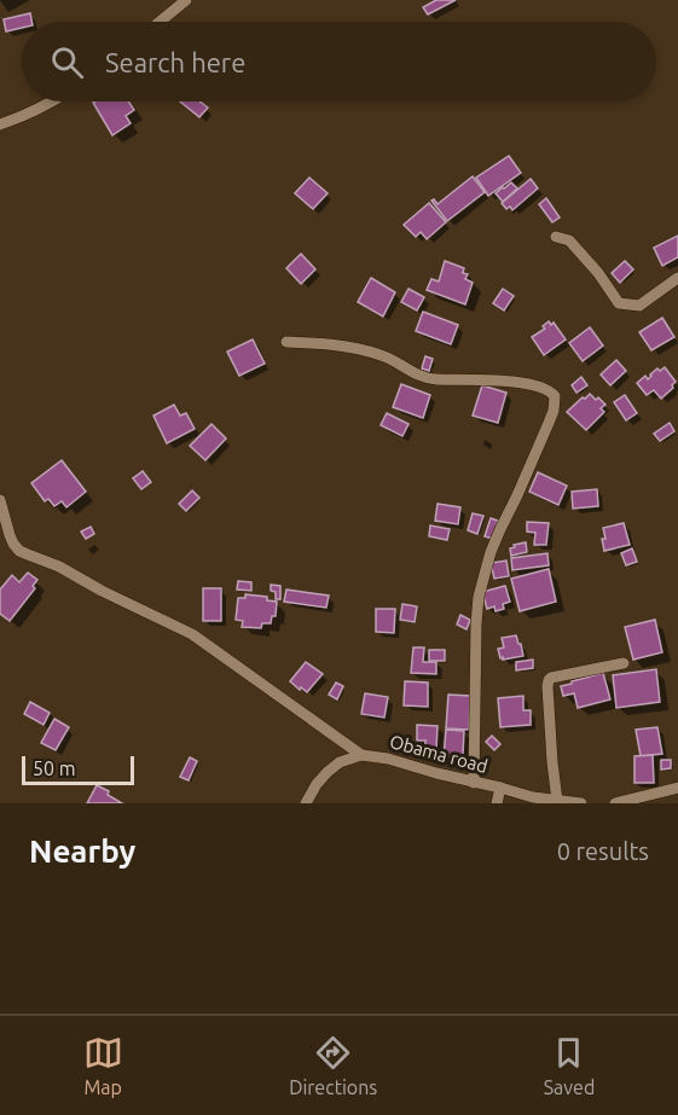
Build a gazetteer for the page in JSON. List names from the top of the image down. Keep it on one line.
{"streets":{"street":["Obama road"]},"scale_bar":"50 m","page":{"search":"Search here","scale":"50 m","heading":["Nearby","0 results"],"nav":["Map","Directions","Saved"]}}
